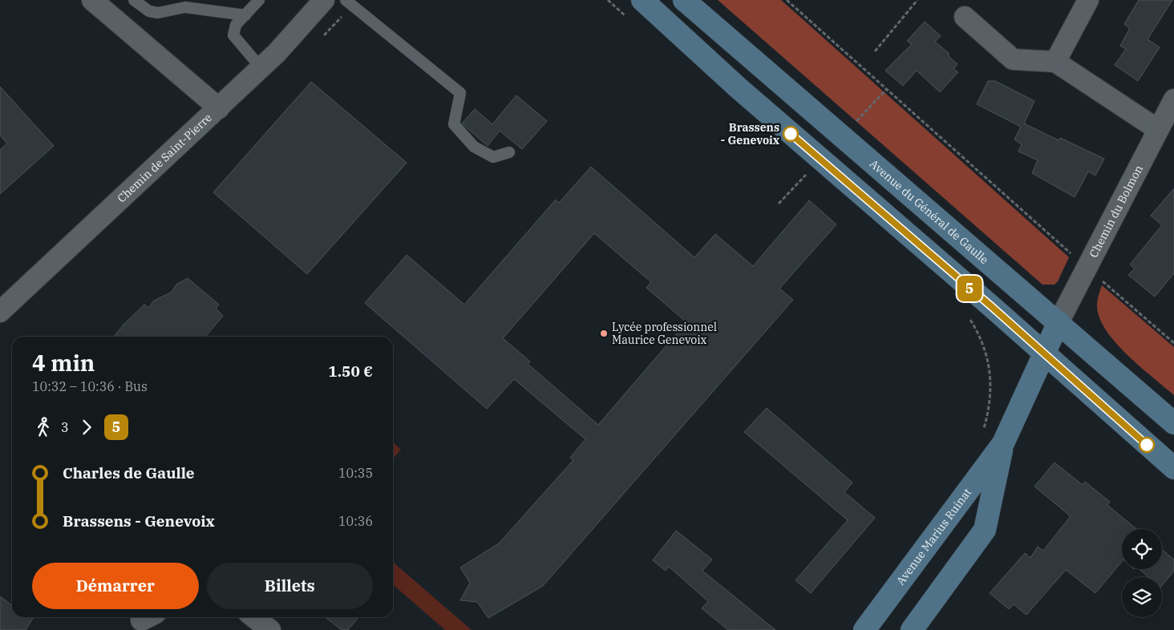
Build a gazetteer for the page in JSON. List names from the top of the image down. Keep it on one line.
{"streets":{"street":["Chemin de Saint-Pierre","Avenue du Général de Gaulle","Chemin du Bolmon","Avenue Marius Ruinat"]},"crossings":[["Avenue du Général de Gaulle","Chemin du Bolmon"],["Avenue du Général de Gaulle","Avenue Marius Ruinat"],["Chemin du Bolmon","Avenue Marius Ruinat"]],"places":["Brassens - Genevoix","Lycée professionnel Maurice Genevoix"],"lines":["bus line 5"],"page":{"on_map":"5","heading":["4 min","10:32 – 10:36 · Bus","1.50 €"],"legs":["3","5"],"list":[{"name":"Charles de Gaulle","value":"10:35"},{"name":"Brassens - Genevoix","value":"10:36"}],"buttons":["Démarrer","Billets"]}}
